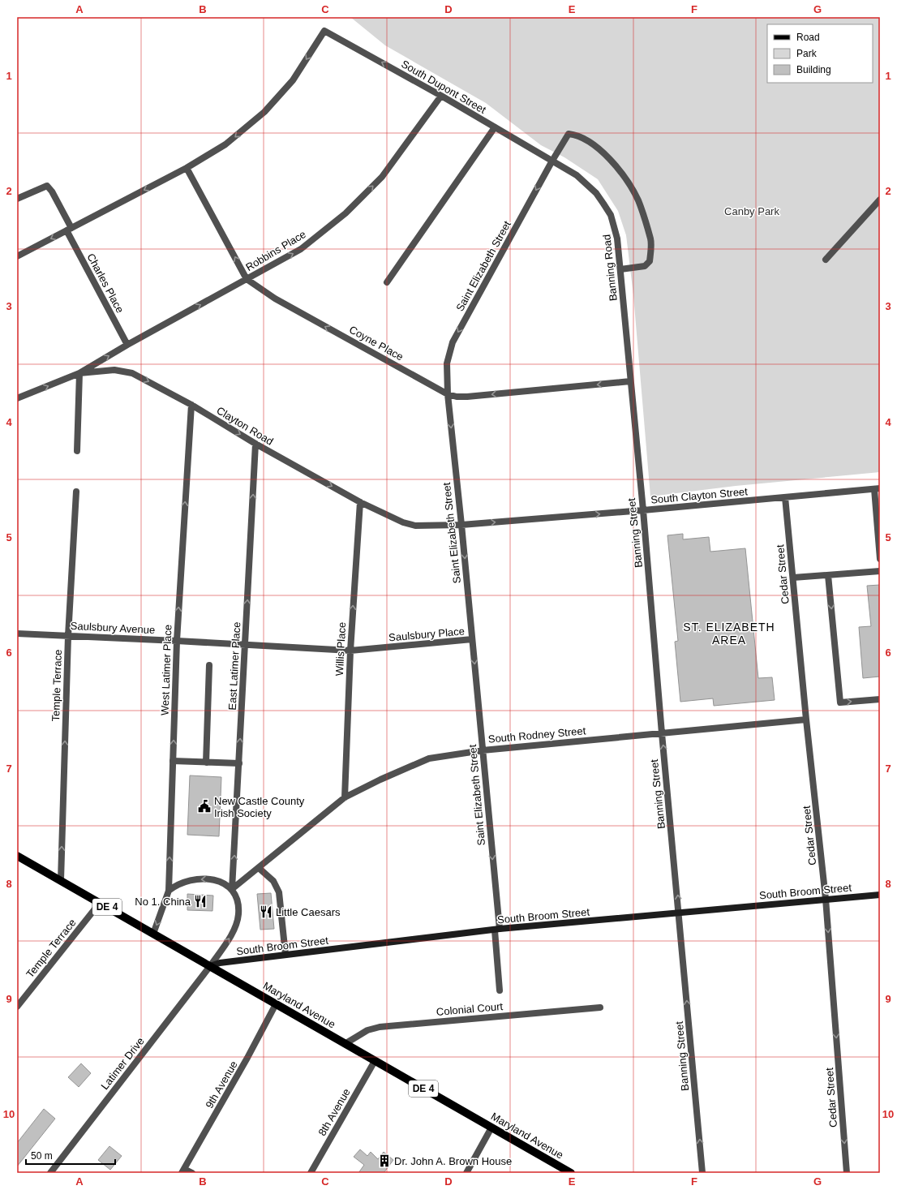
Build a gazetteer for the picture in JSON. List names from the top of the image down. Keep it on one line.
{"streets":{"main road":["DE 4","Maryland Avenue"],"street":["South Dupont Street","Robbins Place","Saint Elizabeth Street","Banning Road","Charles Place","Coyne Place","Clayton Road","South Clayton Street","Banning Street","Cedar Street","Saulsbury Avenue","Saulsbury Place","Willis Place","East Latimer Place","West Latimer Place","Temple Terrace","South Rodney Street","South Broom Street","Colonial Court","Latimer Drive","9th Avenue","8th Avenue"]},"crossings":[["South Dupont Street","Robbins Place"],["South Dupont Street","Saint Elizabeth Street"],["South Dupont Street","Banning Road"],["South Dupont Street","Coyne Place"],["Robbins Place","Charles Place"],["Robbins Place","Coyne Place"],["Robbins Place","Clayton Road"],["Saint Elizabeth Street","Banning Road"],["Saint Elizabeth Street","Coyne Place"],["Saint Elizabeth Street","Clayton Road"],["Saint Elizabeth Street","South Clayton Street"],["Saint Elizabeth Street","Saulsbury Place"],["Saint Elizabeth Street","South Rodney Street"],["Saint Elizabeth Street","South Broom Street"],["Banning Road","Coyne Place"],["Banning Road","Banning Street"],["Coyne Place","Banning Street"],["Clayton Road","South Clayton Street"],["Clayton Road","Willis Place"],["Clayton Road","East Latimer Place"],["Clayton Road","West Latimer Place"],["South Clayton Street","Banning Street"],["South Clayton Street","Cedar Street"],["Banning Street","South Rodney Street"],["Banning Street","South Broom Street"],["Cedar Street","South Rodney Street"],["Cedar Street","South Broom Street"],["Saulsbury Avenue","Saulsbury Place"],["Saulsbury Avenue","Willis Place"],["Saulsbury Avenue","East Latimer Place"],["Saulsbury Avenue","West Latimer Place"],["Saulsbury Avenue","Temple Terrace"],["Willis Place","South Rodney Street"],["East Latimer Place","West Latimer Place"],["East Latimer Place","South Rodney Street"],["East Latimer Place","South Broom Street"],["East Latimer Place","Maryland Avenue"],["East Latimer Place","Latimer Drive"],["West Latimer Place","South Rodney Street"],["West Latimer Place","South Broom Street"],["West Latimer Place","Maryland Avenue"],["West Latimer Place","Latimer Drive"],["Temple Terrace","Maryland Avenue"],["South Rodney Street","South Broom Street"],["South Rodney Street","Maryland Avenue"],["South Rodney Street","Latimer Drive"],["South Broom Street","Maryland Avenue"],["South Broom Street","Latimer Drive"],["Maryland Avenue","Colonial Court"],["Maryland Avenue","Latimer Drive"],["Maryland Avenue","9th Avenue"],["Maryland Avenue","8th Avenue"]],"one_way":["South Dupont Street","Robbins Place","Saint Elizabeth Street","Coyne Place","Clayton Road","South Clayton Street","Banning Street","Cedar Street","Willis Place","East Latimer Place","West Latimer Place","Temple Terrace"],"districts":["ST. ELIZABETH AREA"],"parks":["Canby Park"],"places":{"public building":["New Castle County Irish Society"],"restaurant":["No 1. China","Little Caesars"],"building":["Dr. John A. Brown House"]},"legend":["Road","Park","Building"],"scale_bar":"50 m","grid":{"columns":["A","B","C","D","E","F","G"],"rows":["1","2","3","4","5","6","7","8","9","10"]}}
